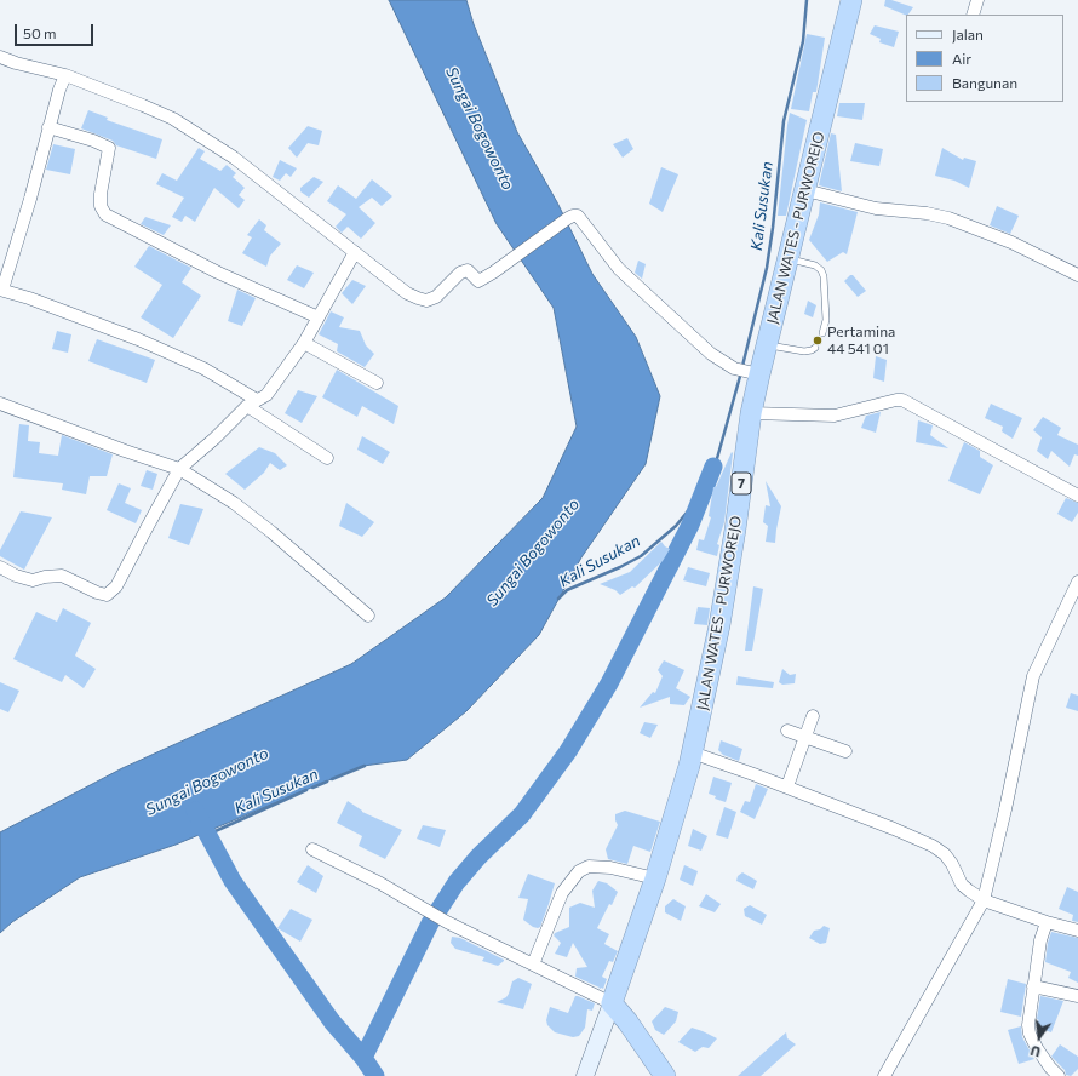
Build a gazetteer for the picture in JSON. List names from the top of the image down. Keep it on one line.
{"streets":{"highway":["JALAN WATES - PURWOREJO","7"]},"water":["Sungai Bogowonto","Kali Susukan"],"places":["Pertamina 44 541 01"],"legend":["Jalan","Air","Bangunan"],"scale_bar":"50 m","north":"bottom"}
